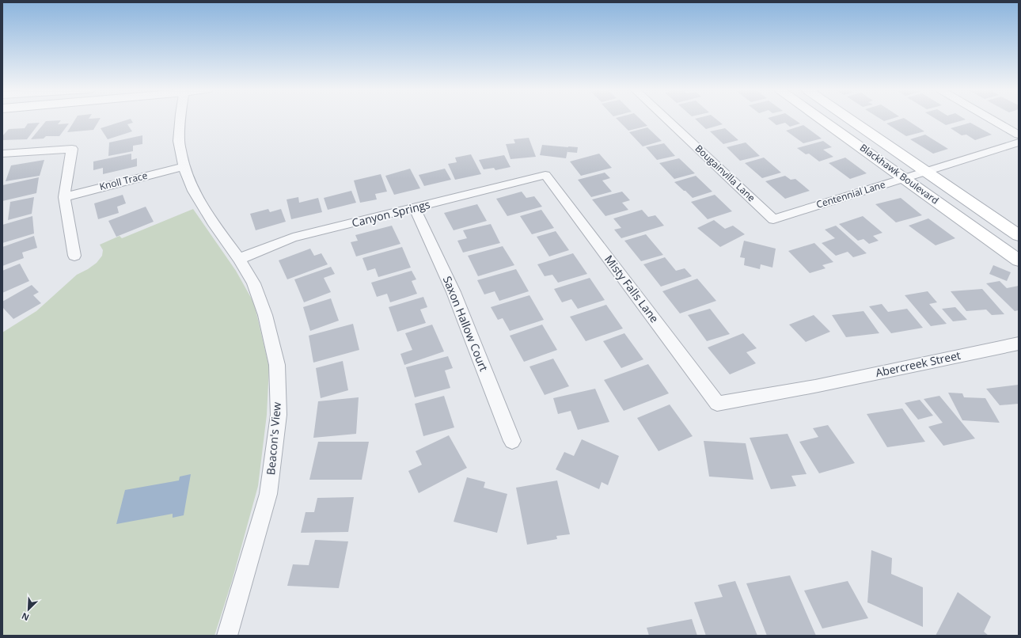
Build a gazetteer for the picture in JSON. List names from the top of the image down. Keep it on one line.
{"streets":{"main road":["Blackhawk Boulevard"],"street":["Bougainvilla Lane","Knoll Trace","Centennial Lane","Canyon Springs","Misty Falls Lane","Saxon Hallow Court","Abercreek Street","Beacon's View"]},"crossings":[["Bougainvilla Lane","Centennial Lane"],["Blackhawk Boulevard","Centennial Lane"],["Knoll Trace","Beacon's View"],["Canyon Springs","Misty Falls Lane"],["Canyon Springs","Saxon Hallow Court"],["Canyon Springs","Beacon's View"],["Misty Falls Lane","Abercreek Street"]],"north":"bottom left"}
